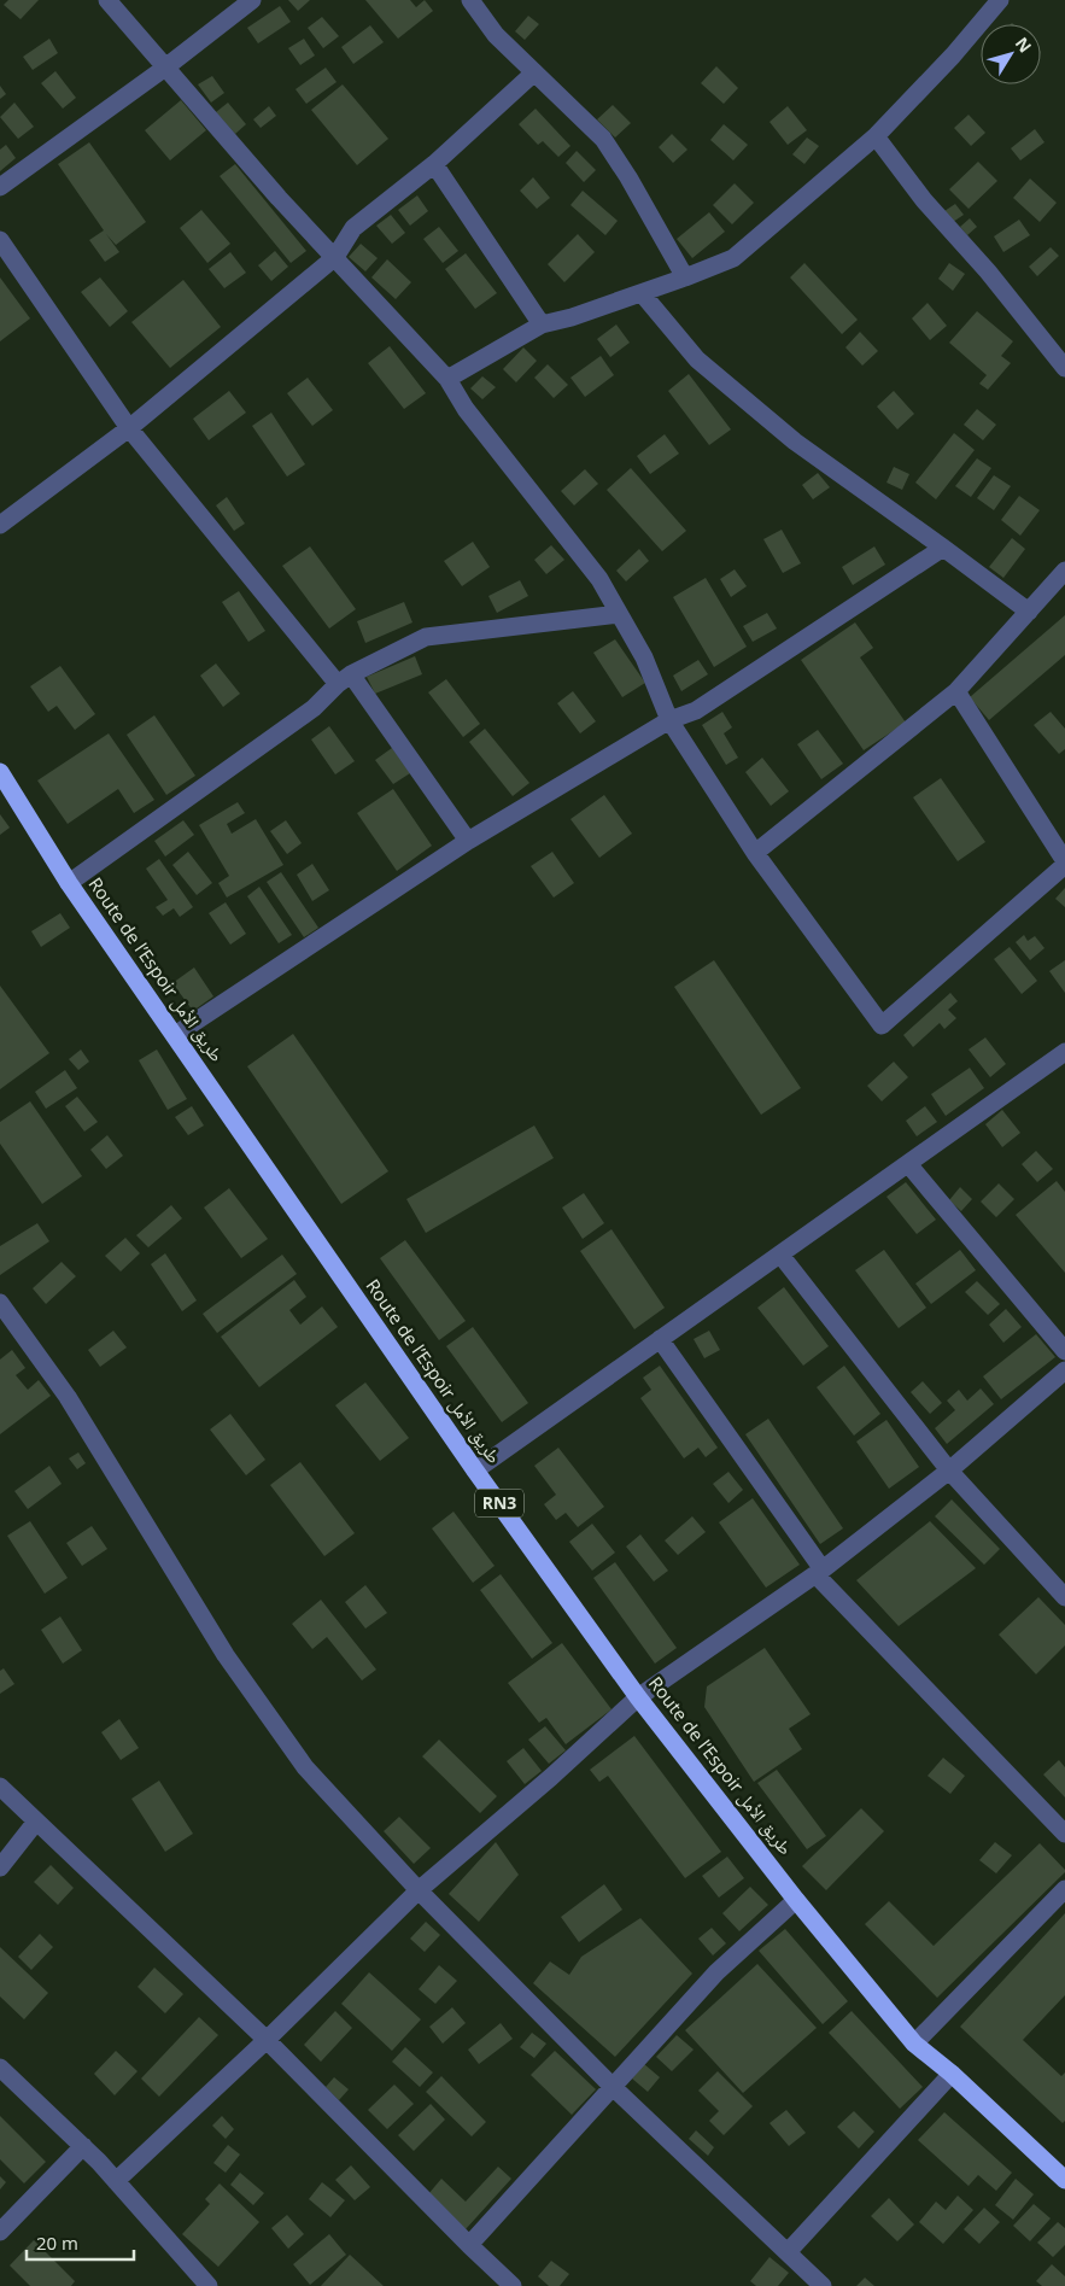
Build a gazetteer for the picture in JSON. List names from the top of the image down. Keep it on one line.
{"streets":{"highway":["Route de l’Espoir طريق الأمل","RN3"]},"scale_bar":"20 m","north":"top right"}
